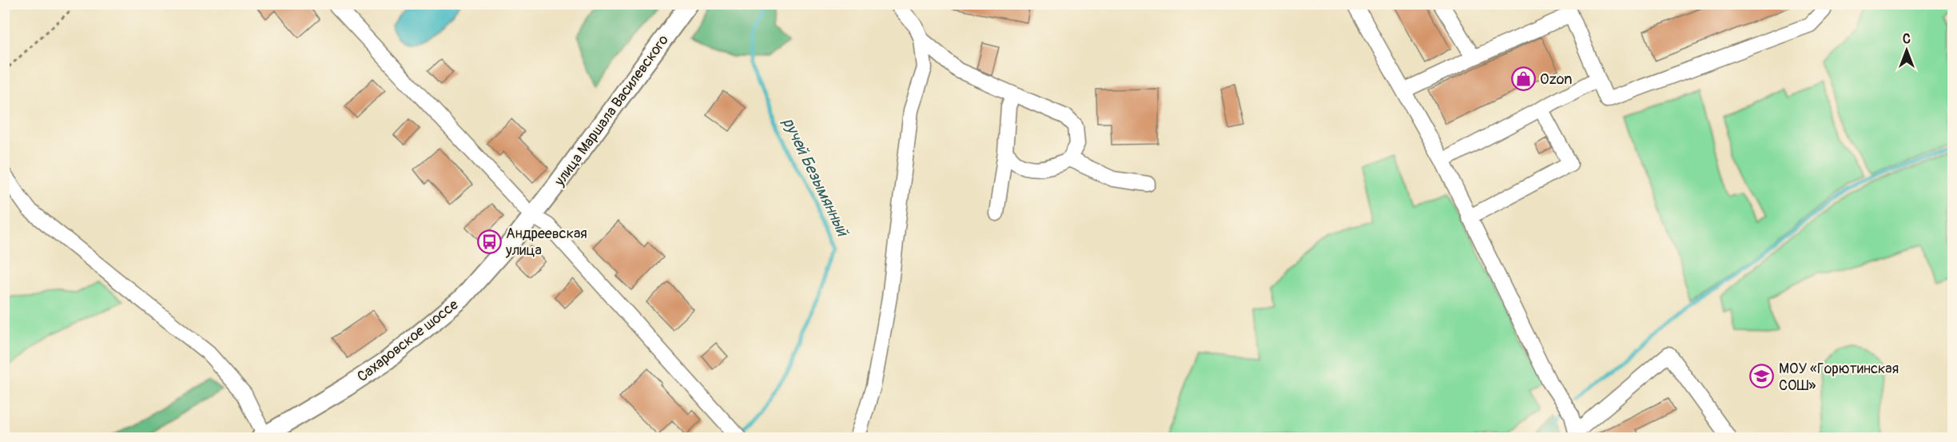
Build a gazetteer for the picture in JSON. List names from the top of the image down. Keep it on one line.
{"streets":{"main road":["улица Маршала Василевского","Сахаровское шоссе"]},"crossings":[["улица Маршала Василевского","Сахаровское шоссе"]],"water":["ручей Безымянный"],"places":{"shop":["Ozon"],"bus stop":["Андреевская улица"],"school or university":["МОУ «Горютинская СОШ»"]},"north":"top"}
